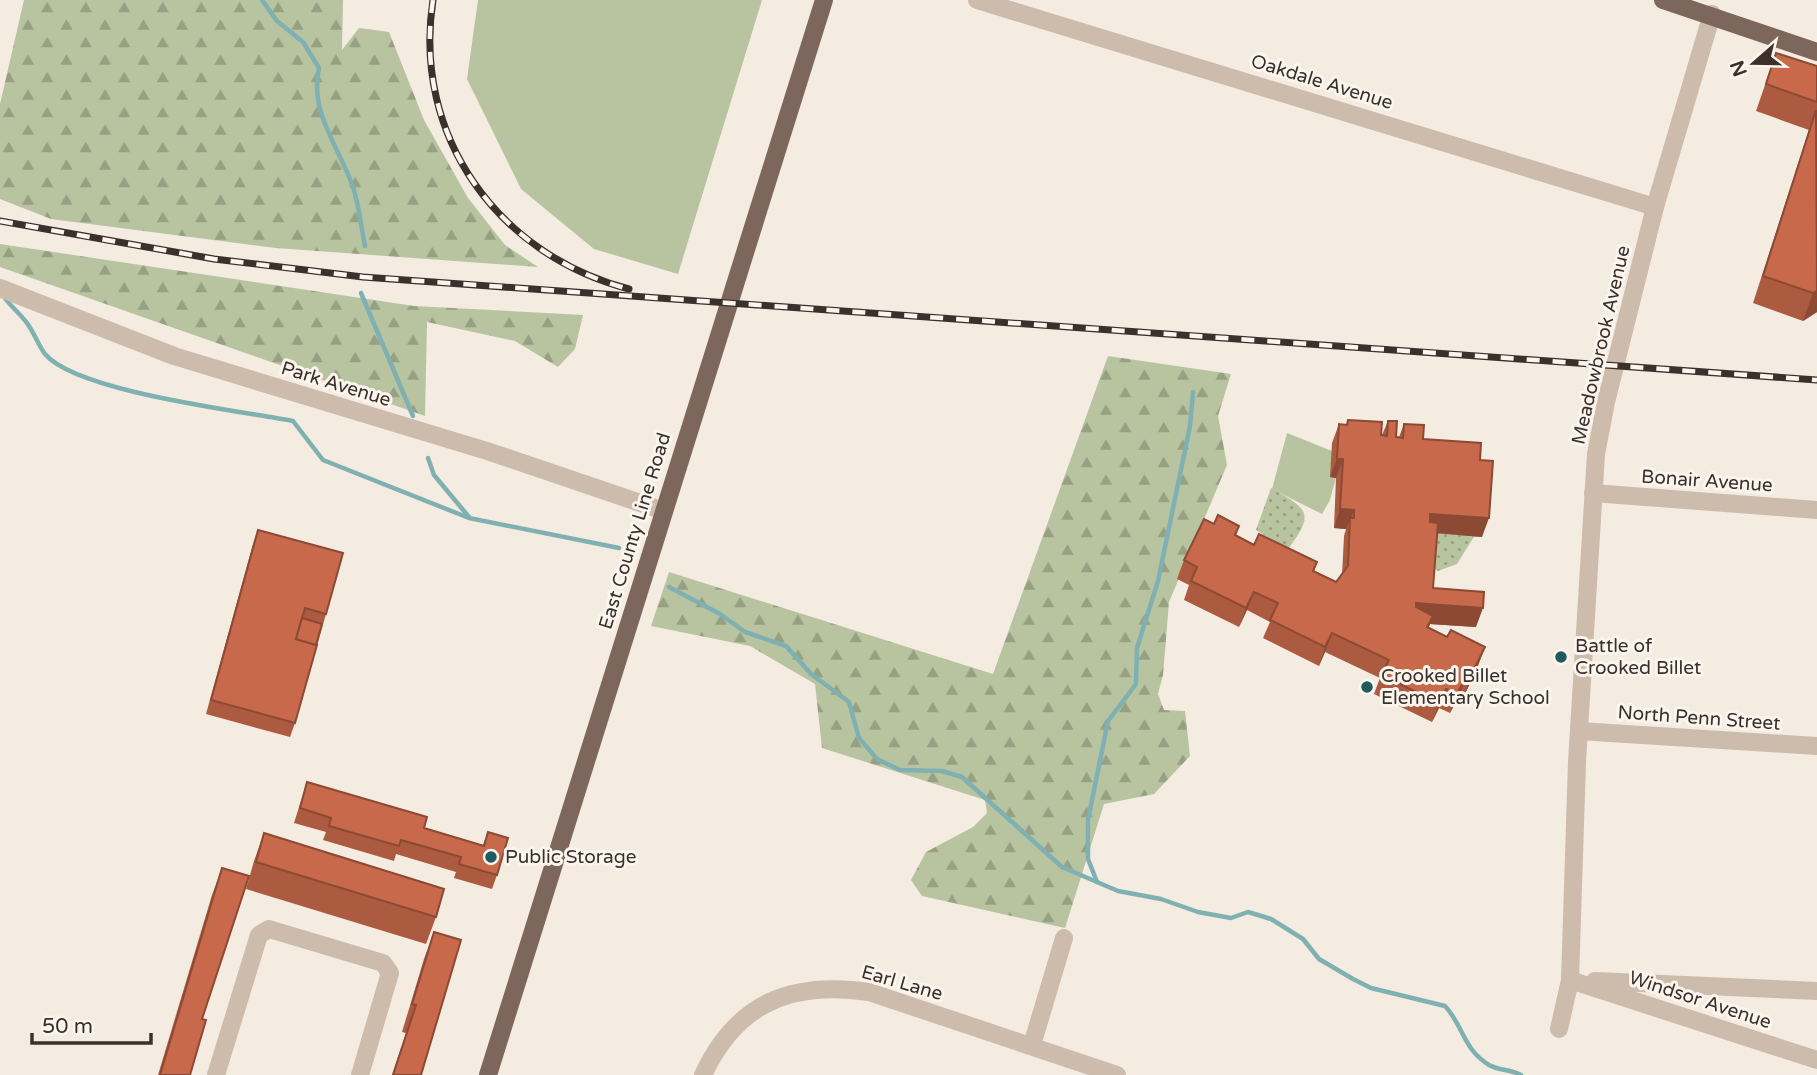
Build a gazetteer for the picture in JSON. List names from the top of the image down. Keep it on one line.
{"streets":{"main road":["East County Line Road"],"street":["Oakdale Avenue","Meadowbrook Avenue","Park Avenue","Bonair Avenue","North Penn Street","Earl Lane","Windsor Avenue"]},"crossings":[["Oakdale Avenue","Meadowbrook Avenue"],["Meadowbrook Avenue","Bonair Avenue"],["Meadowbrook Avenue","North Penn Street"],["Meadowbrook Avenue","Windsor Avenue"],["Park Avenue","East County Line Road"]],"places":["Battle of Crooked Billet","Crooked Billet Elementary School","Public Storage"],"scale_bar":"50 m","north":"left"}
